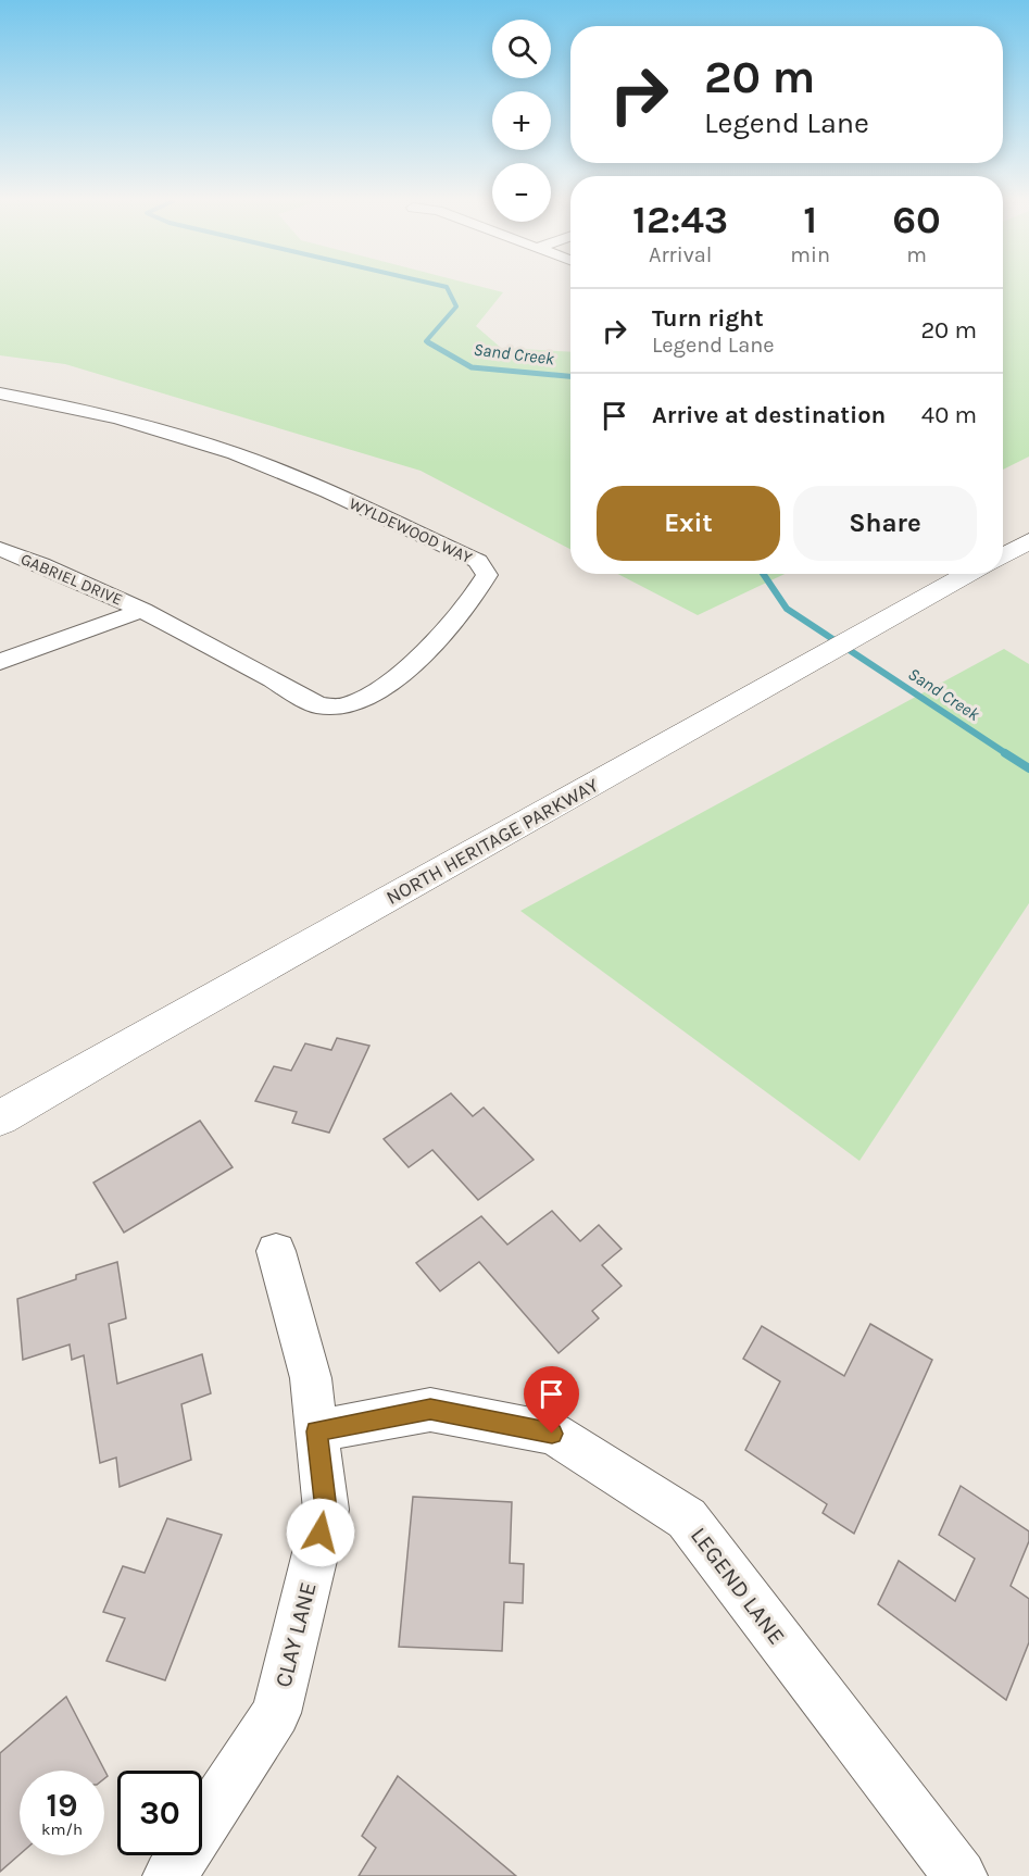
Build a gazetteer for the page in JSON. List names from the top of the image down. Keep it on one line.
{"streets":{"main road":["NORTH HERITAGE PARKWAY"],"street":["WYLDEWOOD WAY","GABRIEL DRIVE","LEGEND LANE","CLAY LANE"]},"crossings":[["WYLDEWOOD WAY","GABRIEL DRIVE"],["LEGEND LANE","CLAY LANE"]],"water":["Sand Creek"],"page":{"map_buttons":["+","−"],"turn":["20 m","Legend Lane"],"eta":["12:43","Arrival","1","min","60","m"],"list":[{"name":"Turn right","note":"Legend Lane","value":"20 m"},{"name":"Arrive at destination","value":"40 m"}],"buttons":["Exit","Share"],"speed":"19 km/h","limit":"30"}}
